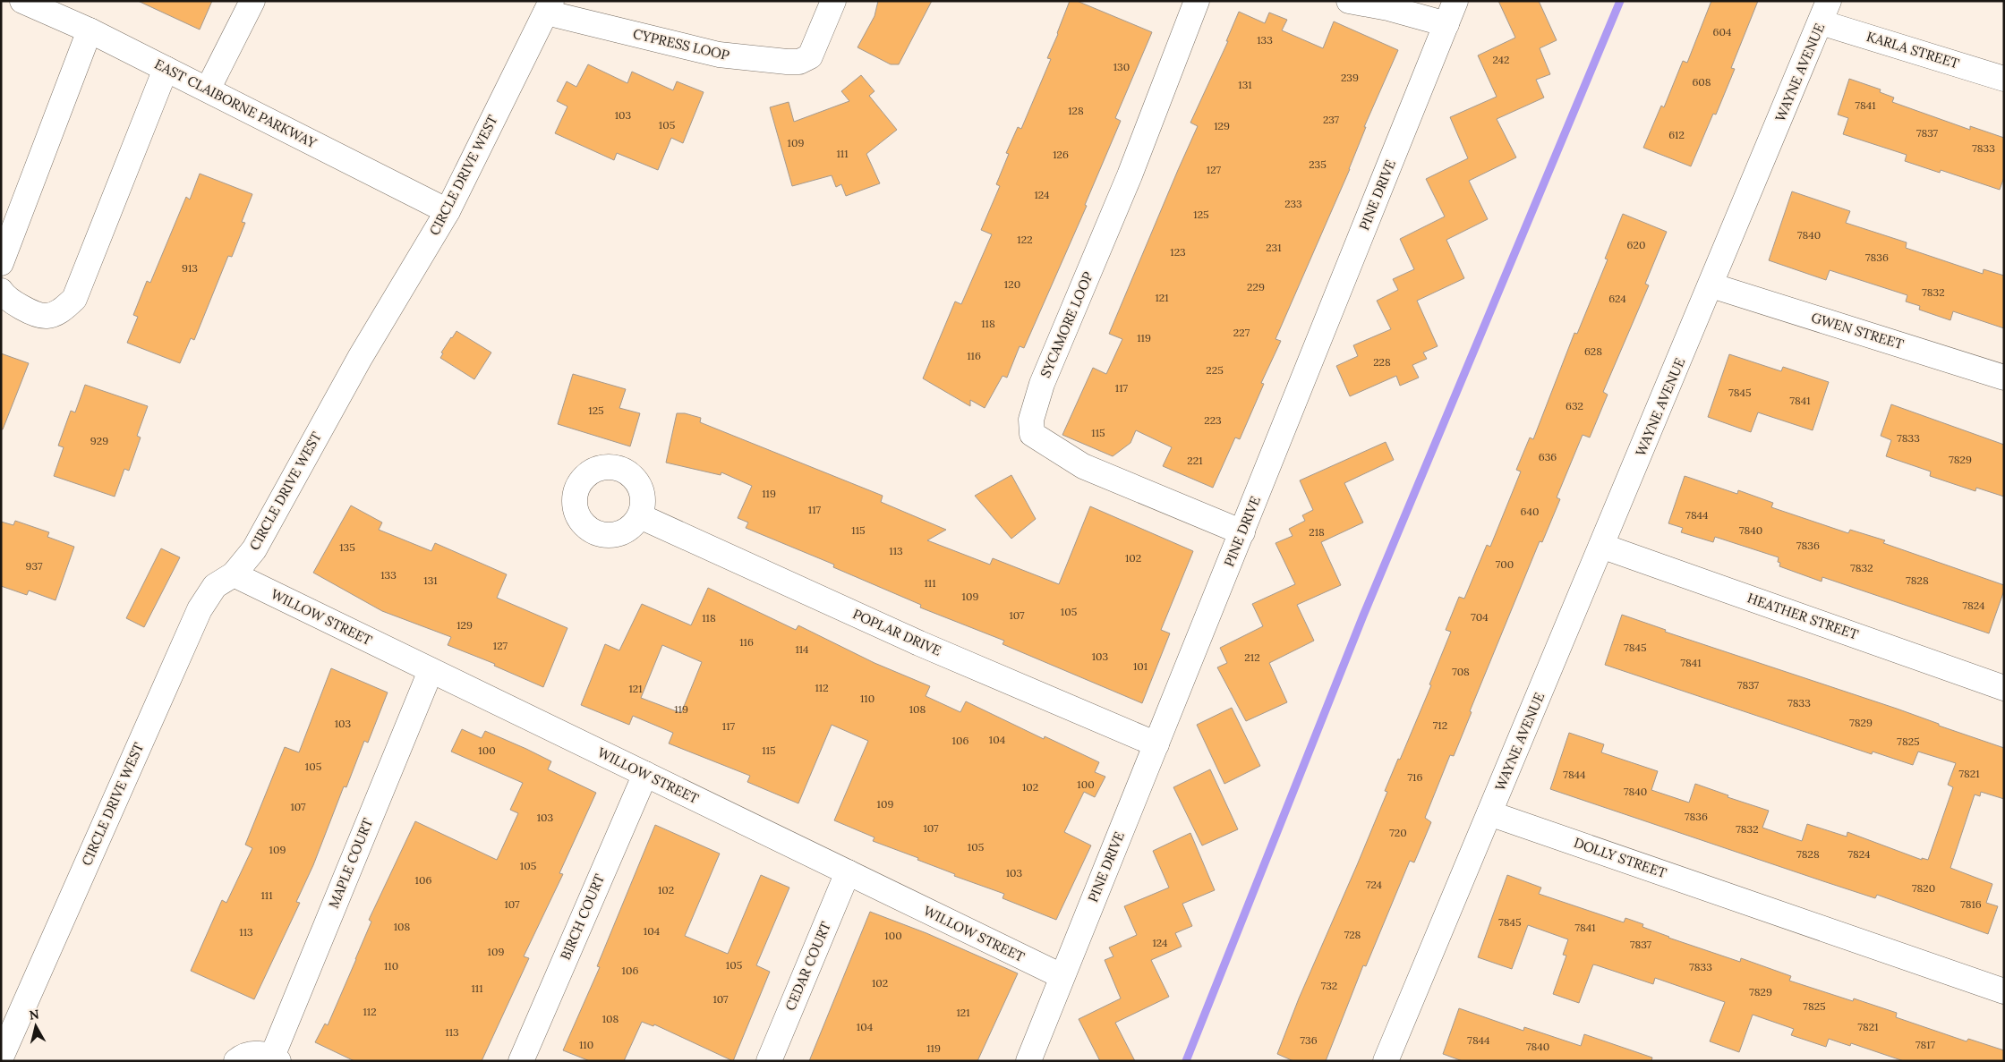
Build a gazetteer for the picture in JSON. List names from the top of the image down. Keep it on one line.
{"streets":{"street":["CYPRESS LOOP","KARLA STREET","WAYNE AVENUE","EAST CLAIBORNE PARKWAY","CIRCLE DRIVE WEST","PINE DRIVE","SYCAMORE LOOP","GWEN STREET","HEATHER STREET","WILLOW STREET","POPLAR DRIVE","DOLLY STREET","MAPLE COURT","BIRCH COURT","CEDAR COURT"]},"crossings":[["CYPRESS LOOP","CIRCLE DRIVE WEST"],["KARLA STREET","WAYNE AVENUE"],["WAYNE AVENUE","GWEN STREET"],["WAYNE AVENUE","HEATHER STREET"],["WAYNE AVENUE","DOLLY STREET"],["EAST CLAIBORNE PARKWAY","CIRCLE DRIVE WEST"],["CIRCLE DRIVE WEST","WILLOW STREET"],["PINE DRIVE","SYCAMORE LOOP"],["PINE DRIVE","WILLOW STREET"],["PINE DRIVE","POPLAR DRIVE"],["WILLOW STREET","MAPLE COURT"],["WILLOW STREET","BIRCH COURT"],["WILLOW STREET","CEDAR COURT"]],"house_numbers":["604","133","242","130","239","608","131","7841","128","103","237","105","129","7837","612","109","7833","111","126","235","127","124","233","125","7840","122","620","231","123","7836","913","120","229","7832","121","624","118","227","119","628","116","228","225","117","7845","7841","632","125","223","115","7833","929","636","7829","221","119","117","640","7844","115","7840","218","7836","135","113","102","700","937","7832","133","131","7828","111","109","7824","105","107","704","118","129","116","127","7845","114","103","212","7841","101","708","7837","112","121","110","7833","119","108","7829","103","712","117","104","106","7825","100","115","105","7821","7844","716","100","102","7840","109","107","7836","103","107","7832","720","105","109","7828","7824","105","103","106","724","7820","102","111","107","7816","7845","108","7841","104","113","728","100","124","7837","109","105","110","7833","106","102","732","111","7829","107","7825","112","121","108","104","7821","113","736","7844","110","7817","7840","119"],"north":"top"}
